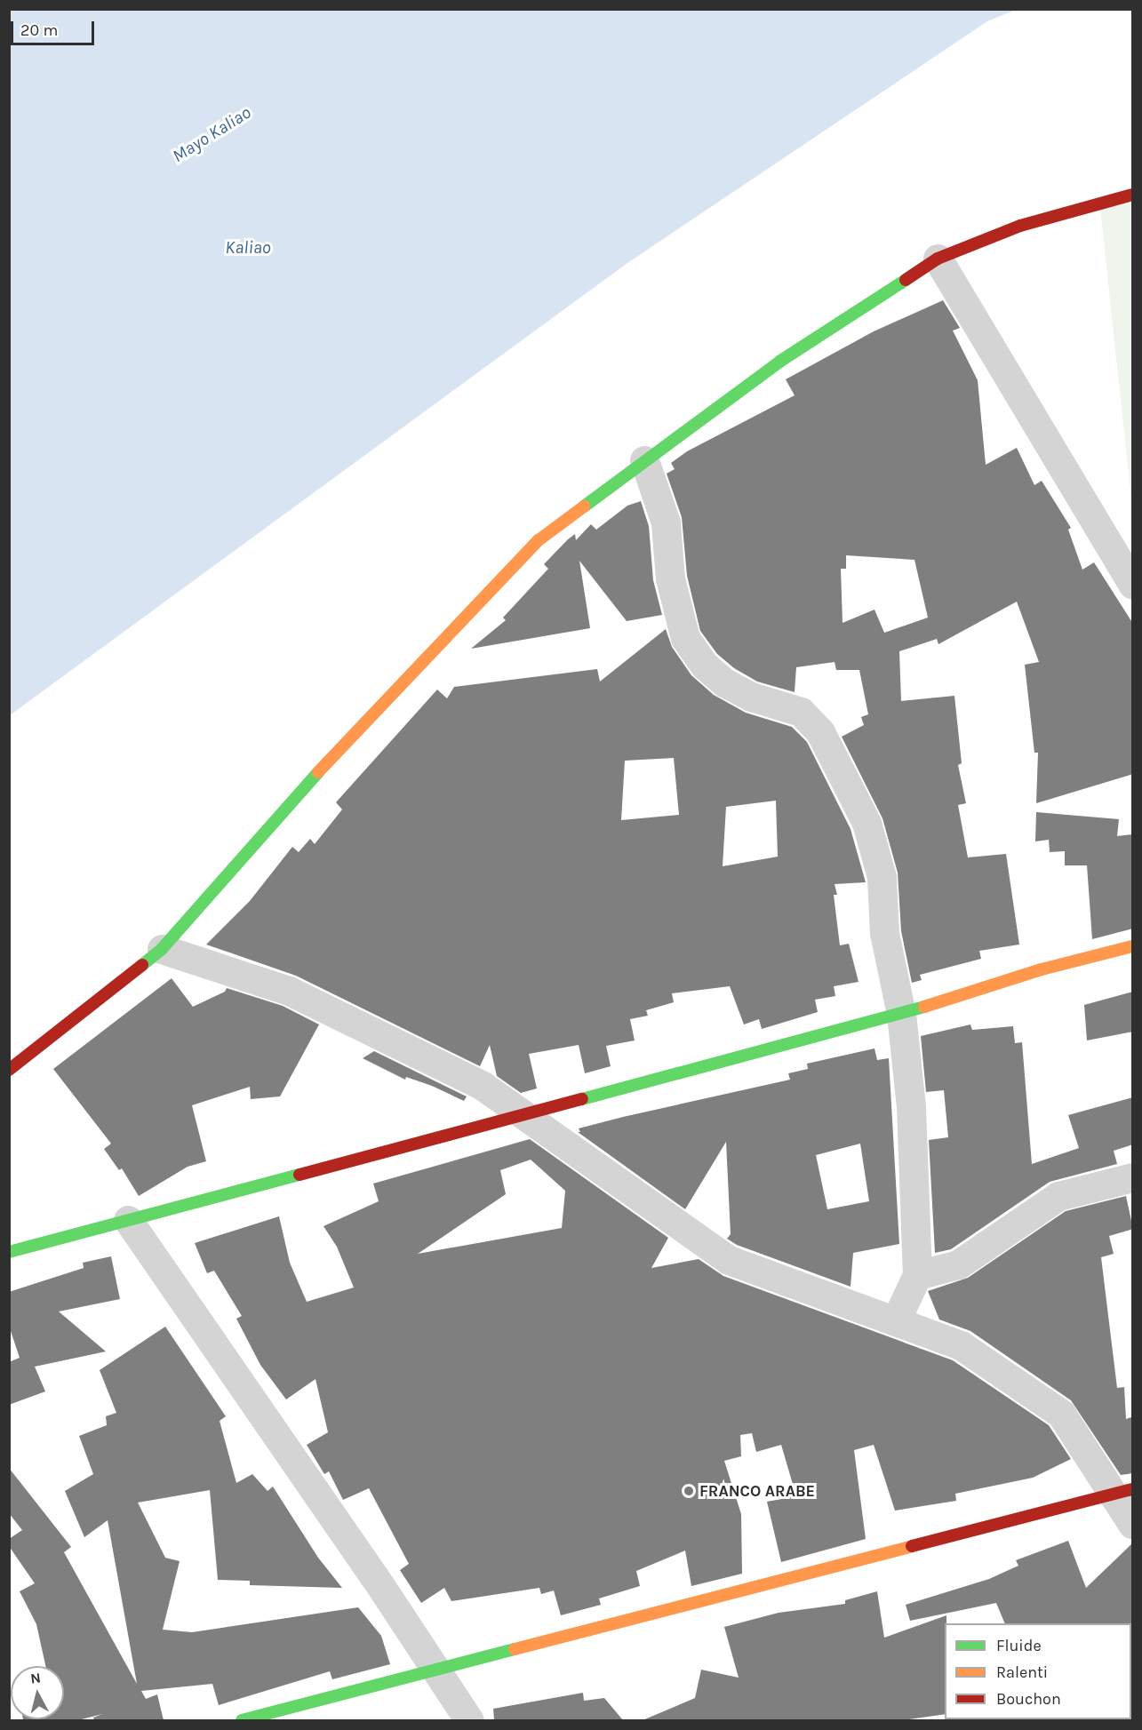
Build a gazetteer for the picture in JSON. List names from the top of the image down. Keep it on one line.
{"water":["Mayo Kaliao","Kaliao"],"places":["FRANCO ARABE"],"legend":["Fluide","Ralenti","Bouchon"],"scale_bar":"20 m","north":"top"}
